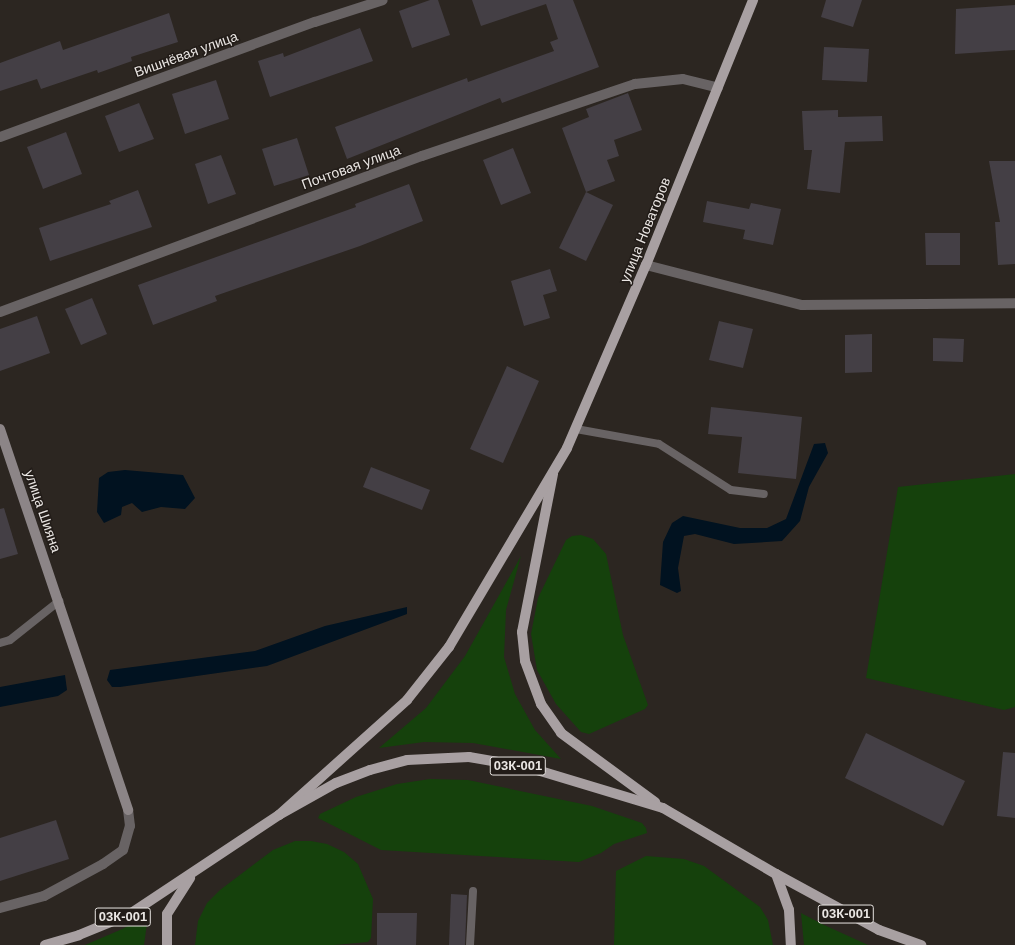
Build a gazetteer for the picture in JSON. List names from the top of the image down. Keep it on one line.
{"streets":{"main road":["улица Новаторов","03К-001"],"street":["Вишнёвая улица","Почтовая улица","улица Шияна"]},"crossings":[["Почтовая улица","улица Новаторов"],["улица Новаторов","03К-001"]]}
